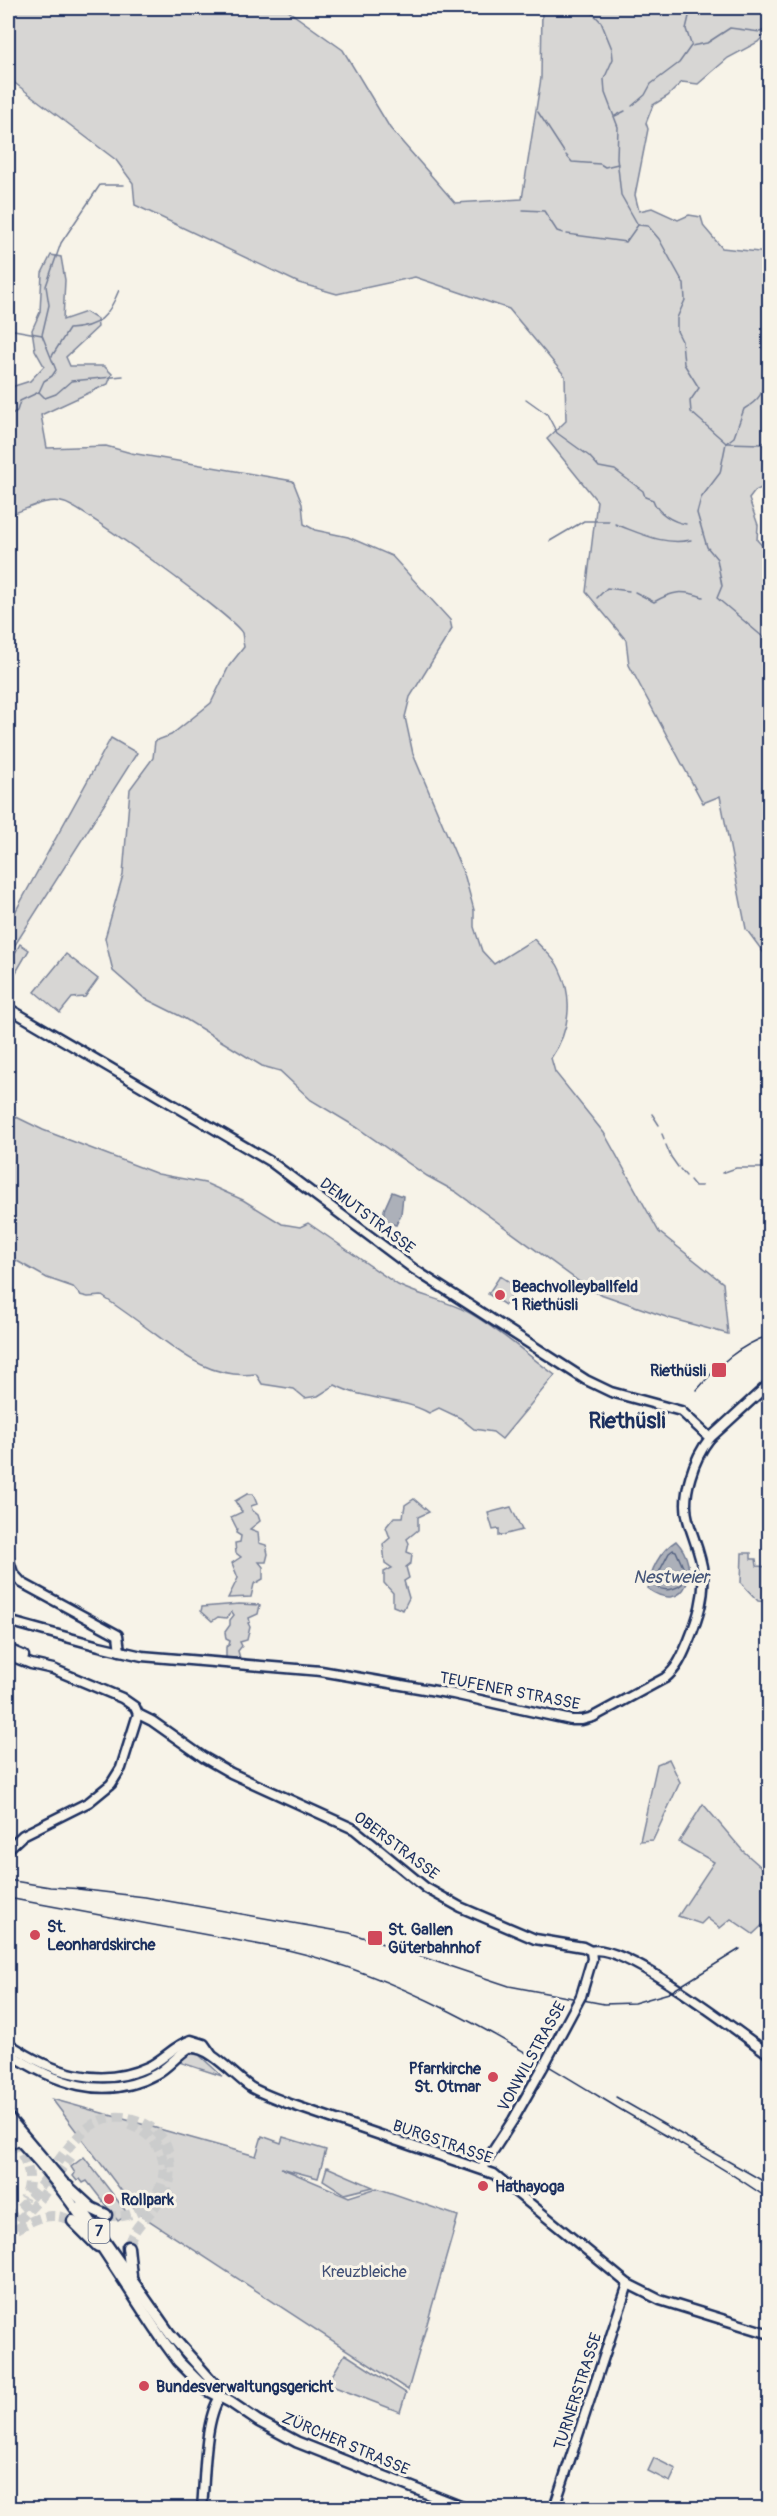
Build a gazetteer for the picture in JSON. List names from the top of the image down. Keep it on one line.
{"streets":{"main road":["DEMUTSTRASSE","TEUFENER STRASSE","OBERSTRASSE","VONWILSTRASSE","BURGSTRASSE","7","TURNERSTRASSE","ZÜRCHER STRASSE"]},"crossings":[["DEMUTSTRASSE","TEUFENER STRASSE"],["OBERSTRASSE","VONWILSTRASSE"],["VONWILSTRASSE","BURGSTRASSE"],["BURGSTRASSE","TURNERSTRASSE"],["7","ZÜRCHER STRASSE"]],"districts":["Riethüsli"],"water":["Nestweier"],"parks":["Kreuzbleiche"],"places":{"other":["Beachvolleyballfeld 1 Riethüsli","St. Leonhardskirche","Pfarrkirche St. Otmar","Hathayoga","Rollpark","Bundesverwaltungsgericht"],"transit":["Riethüsli","St. Gallen Güterbahnhof"]}}
